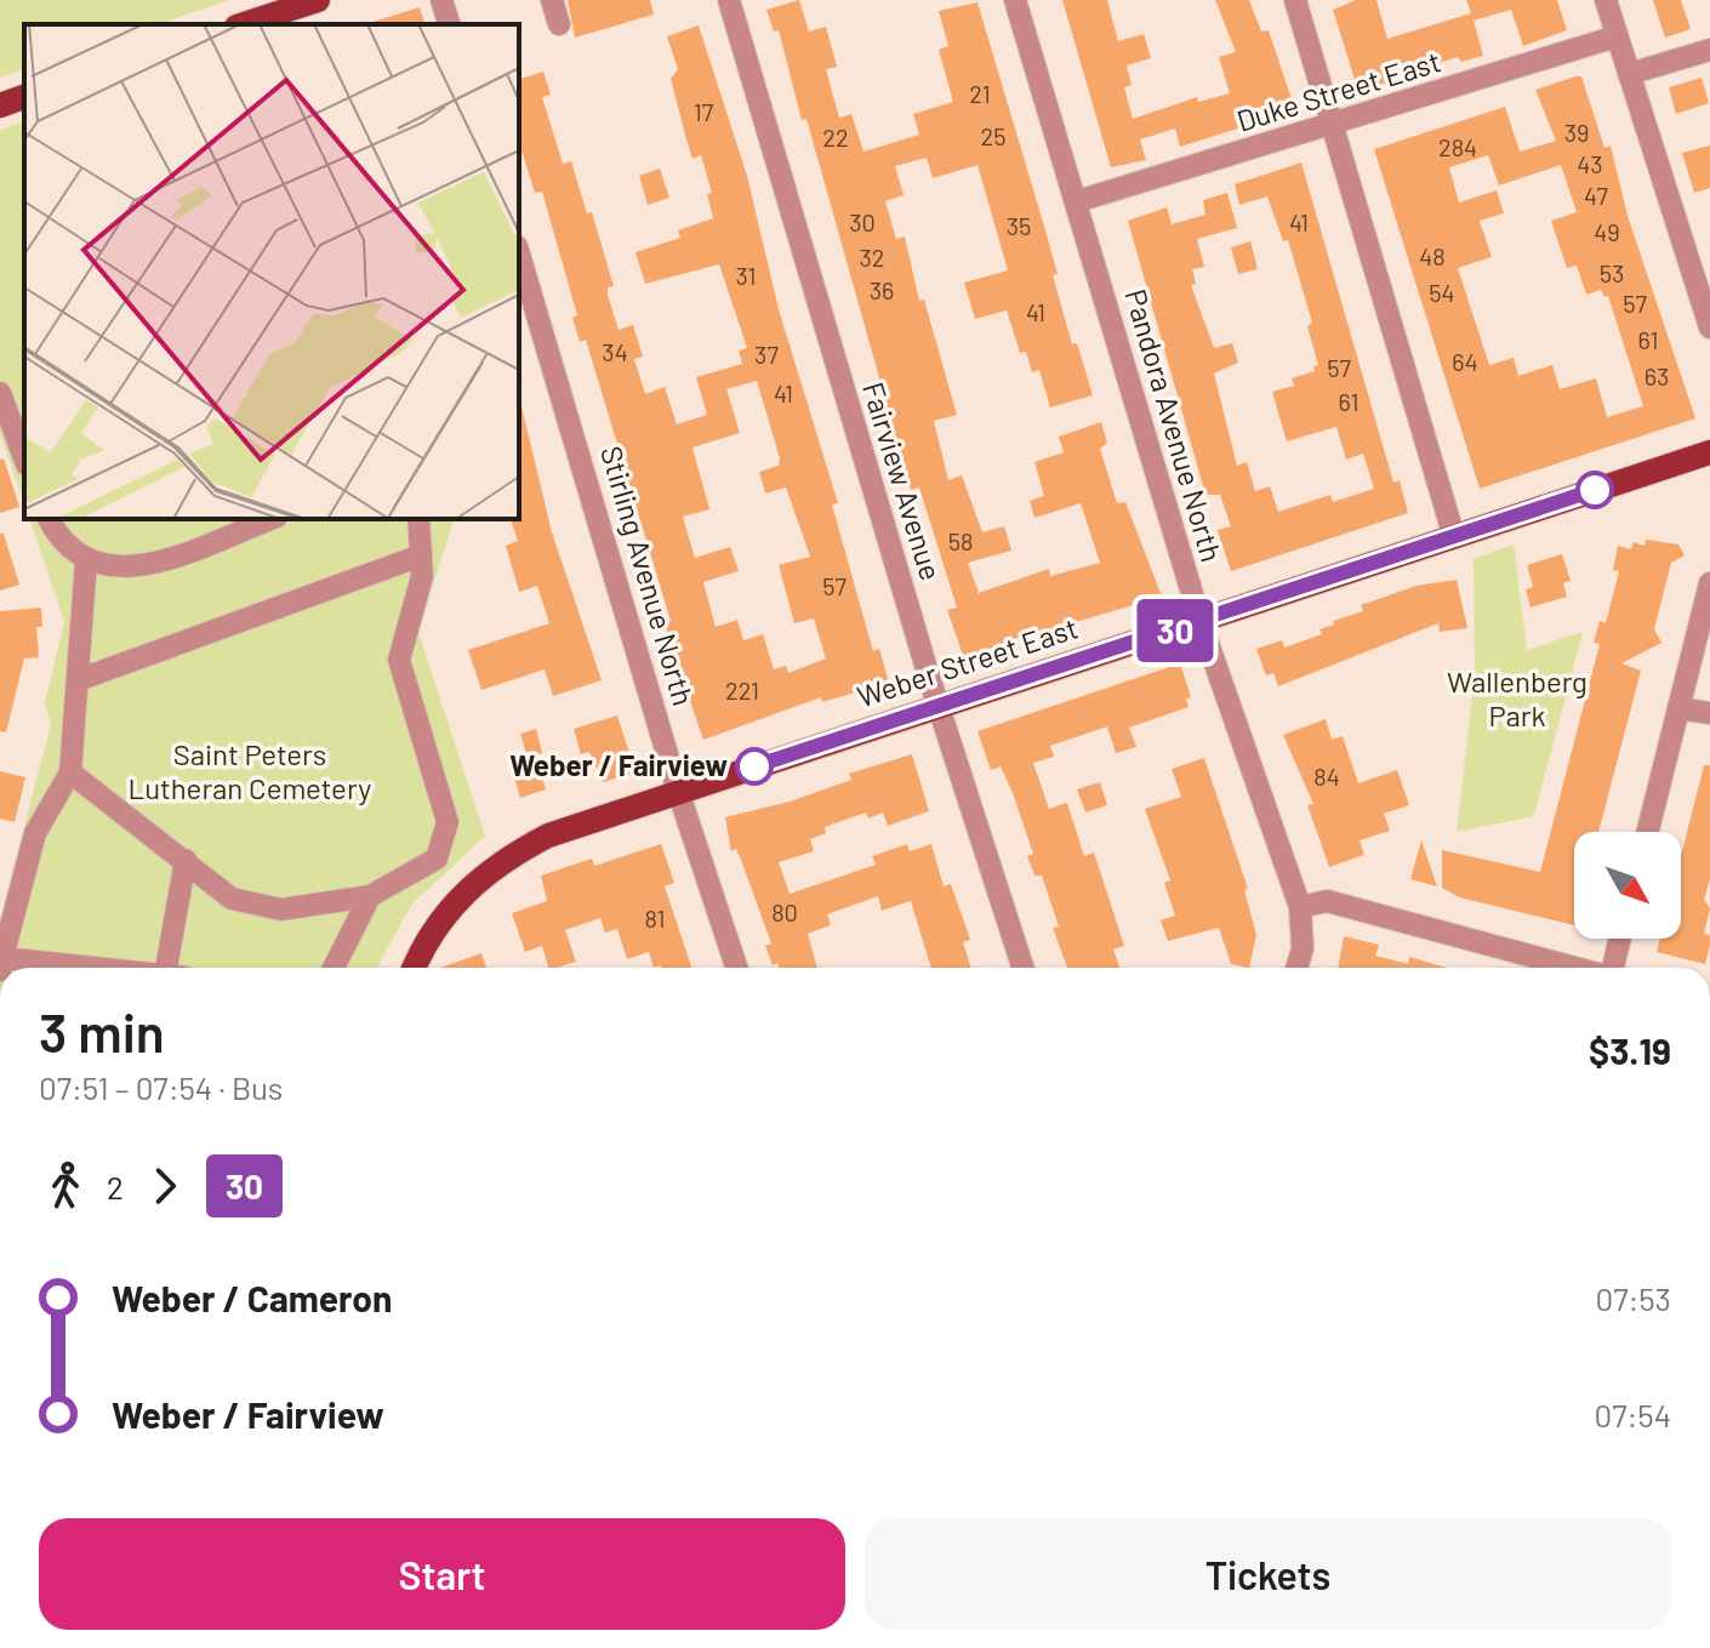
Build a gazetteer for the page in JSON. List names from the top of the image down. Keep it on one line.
{"streets":{"main road":["Weber Street East"],"street":["Duke Street East","Pandora Avenue North","Fairview Avenue","Stirling Avenue North"]},"crossings":[["Duke Street East","Pandora Avenue North"],["Pandora Avenue North","Weber Street East"],["Fairview Avenue","Weber Street East"],["Stirling Avenue North","Weber Street East"]],"parks":["Wallenberg Park","Saint Peters Lutheran Cemetery"],"places":["Weber / Fairview"],"lines":["bus line 30"],"house_numbers":["21","17","39","25","22","284","43","47","30","41","35","49","48","32","53","31","36","54","57","41","61","34","37","64","57","63","41","61","58","57","221","84","80","81"],"north":"bottom right","page":{"on_map":"30","heading":["3 min","07:51 – 07:54 · Bus","$3.19"],"legs":["2","30"],"list":[{"name":"Weber / Cameron","value":"07:53"},{"name":"Weber / Fairview","value":"07:54"}],"buttons":["Start","Tickets"]}}
